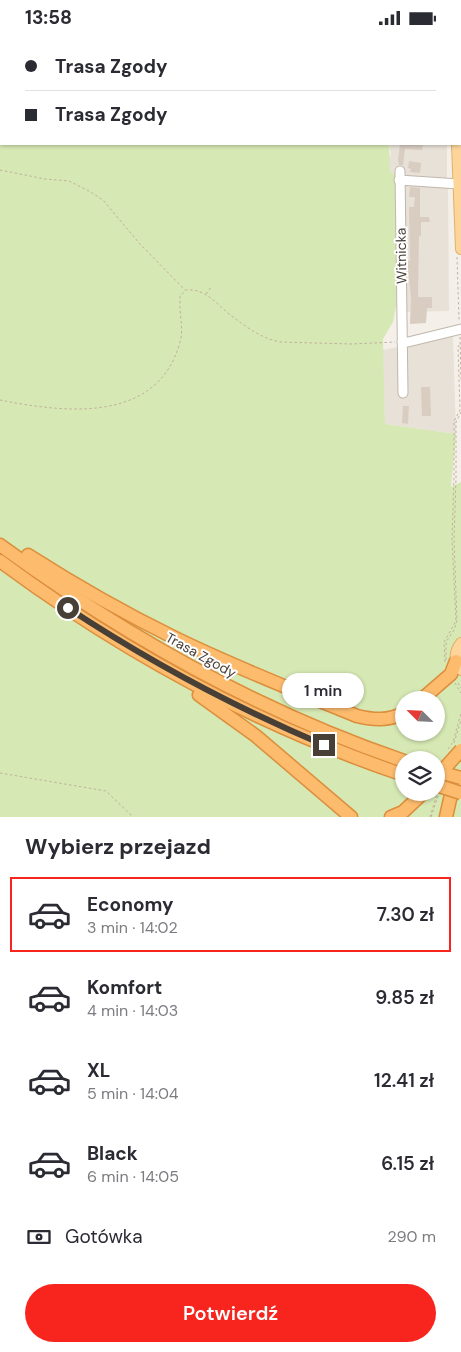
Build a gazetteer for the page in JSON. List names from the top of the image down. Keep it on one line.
{"streets":{"highway":["Trasa Zgody"],"street":["Witnicka"]},"north":"top left","page":{"status":"13:58","banner":["Trasa Zgody","Trasa Zgody"],"bubble":"1 min","heading":"Wybierz przejazd","list":[{"name":"Economy","note":"3 min · 14:02","value":"7.30 zł"},{"name":"Komfort","note":"4 min · 14:03","value":"9.85 zł"},{"name":"XL","note":"5 min · 14:04","value":"12.41 zł"},{"name":"Black","note":"6 min · 14:05","value":"6.15 zł"}],"pay":["Gotówka","290 m"],"buttons":"Potwierdź"}}
